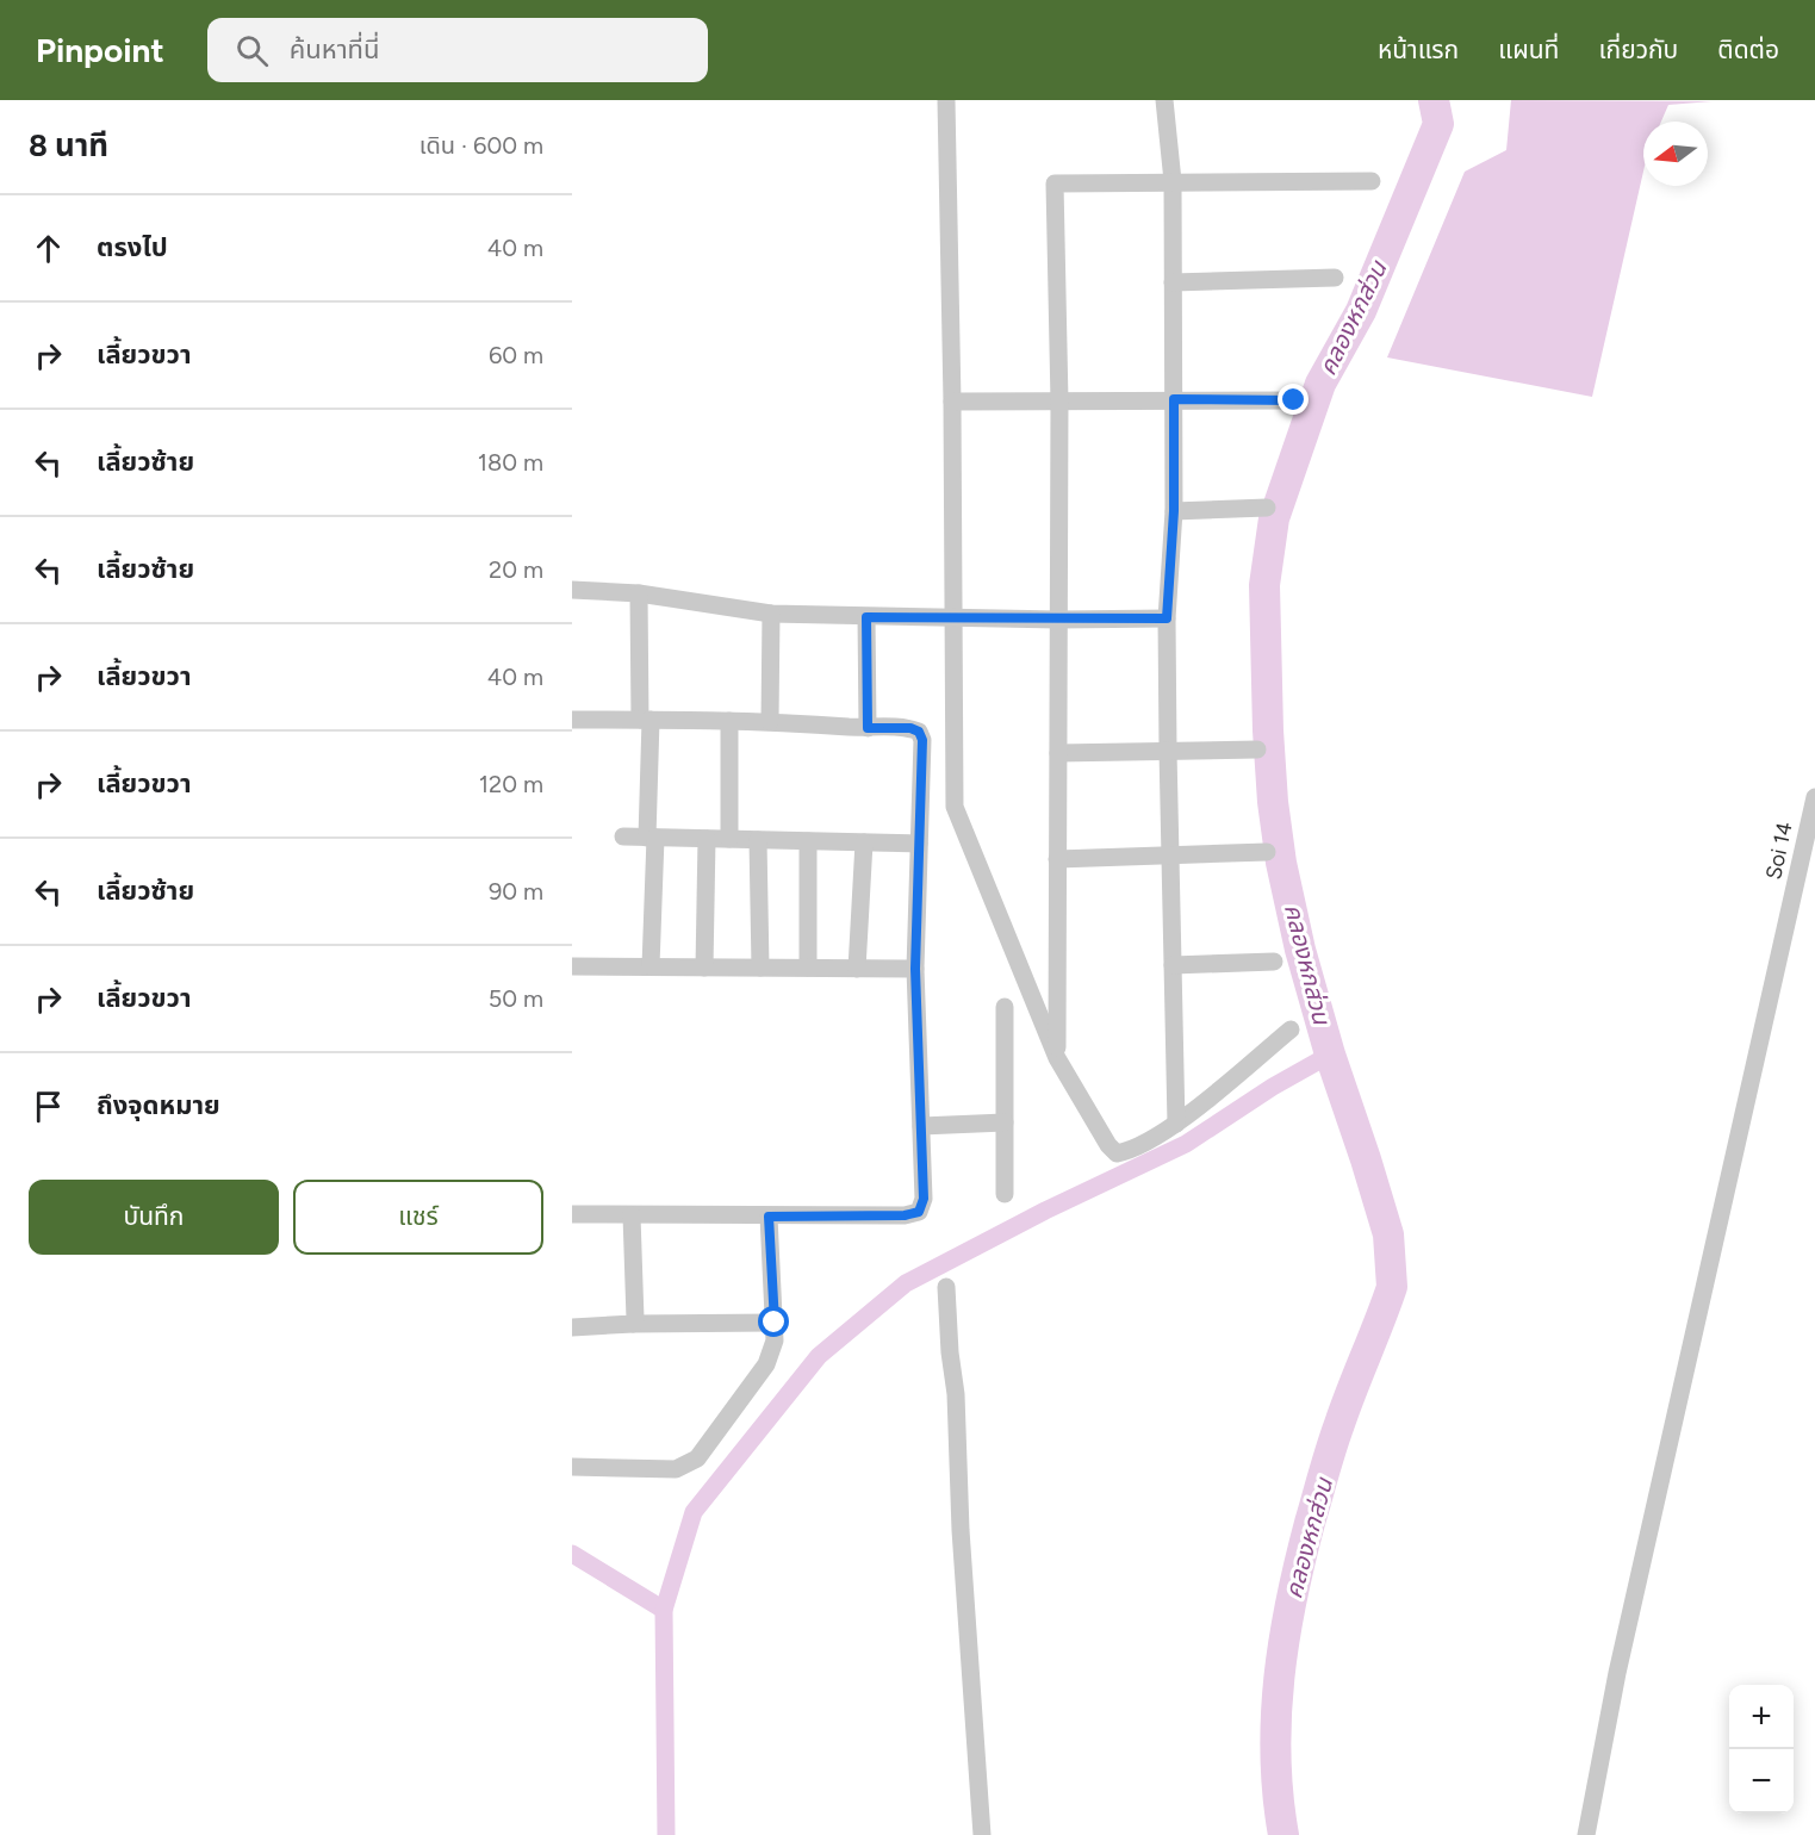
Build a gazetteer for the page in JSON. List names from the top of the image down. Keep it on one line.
{"streets":{"street":["Soi 14"]},"water":["คลองหกส่วน"],"north":"left","page":{"header":"Pinpoint","search":"ค้นหาที่นี่","nav":["หน้าแรก","แผนที่","เกี่ยวกับ","ติดต่อ"],"heading":["8 นาที","เดิน · 600 m"],"list":[["ตรงไป","40 m"],["เลี้ยวขวา","60 m"],["เลี้ยวซ้าย","180 m"],["เลี้ยวซ้าย","20 m"],["เลี้ยวขวา","40 m"],["เลี้ยวขวา","120 m"],["เลี้ยวซ้าย","90 m"],["เลี้ยวขวา","50 m"],"ถึงจุดหมาย"],"buttons":["บันทึก","แชร์"],"map_buttons":["+","−"]}}
